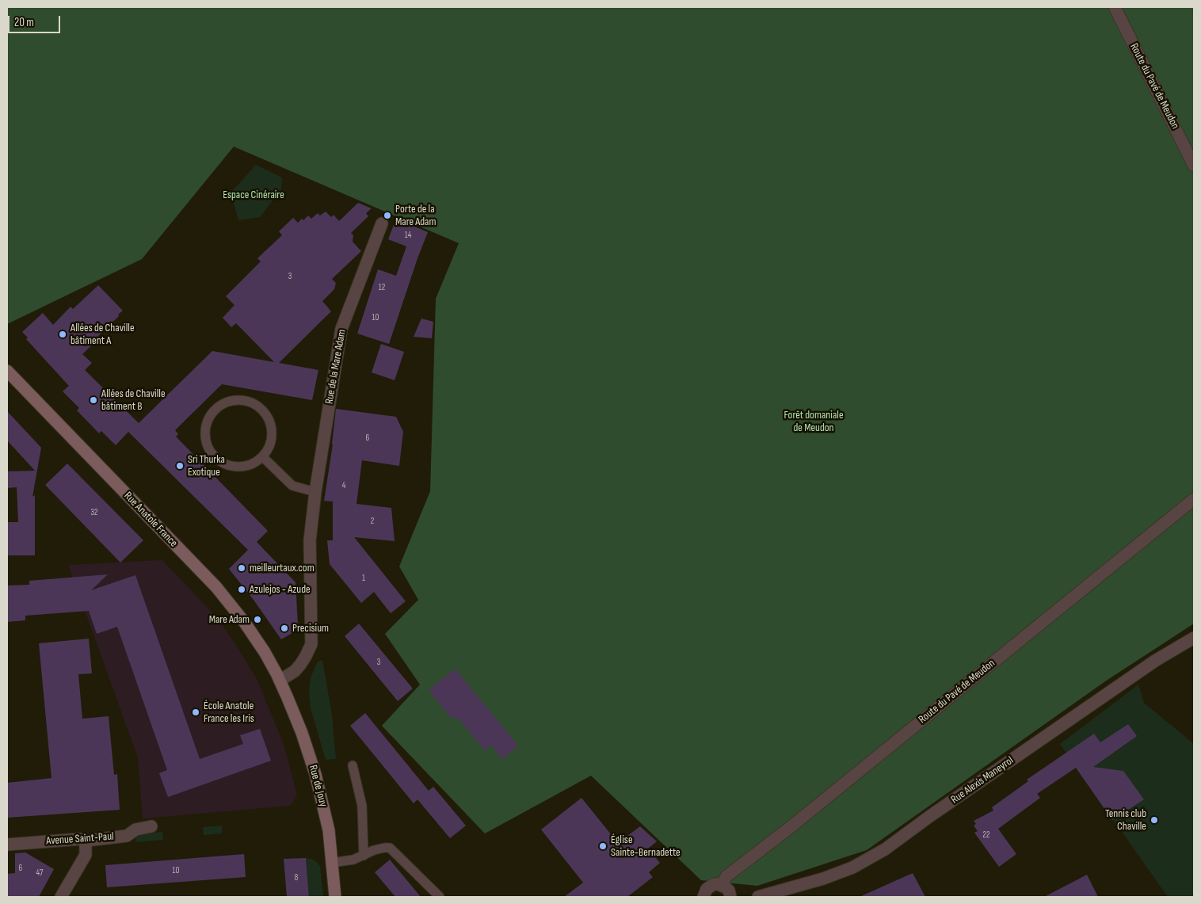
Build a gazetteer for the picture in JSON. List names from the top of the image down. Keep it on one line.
{"streets":{"main road":["Rue Anatole France","Rue de Jouy"],"street":["Route du Pavé de Meudon","Rue de la Mare Adam","Rue Alexis Maneyrol","Avenue Saint-Paul"]},"crossings":[["Rue de la Mare Adam","Rue Anatole France"],["Rue de la Mare Adam","Rue de Jouy"],["Rue Anatole France","Rue de Jouy"]],"parks":["Espace Cinéraire","Forêt domaniale de Meudon"],"places":["Porte de la Mare Adam","Allées de Chaville bâtiment A","Allées de Chaville bâtiment B","Sri Thurka Exotique","meilleurtaux.com","Azulejos - Azude","Mare Adam","Precisium","École Anatole France les Iris","Tennis club Chaville","Église Sainte-Bernadette"],"house_numbers":["14","3","12","10","6","4","32","2","1","3","22","6","10","47","8"],"scale_bar":"20 m"}
